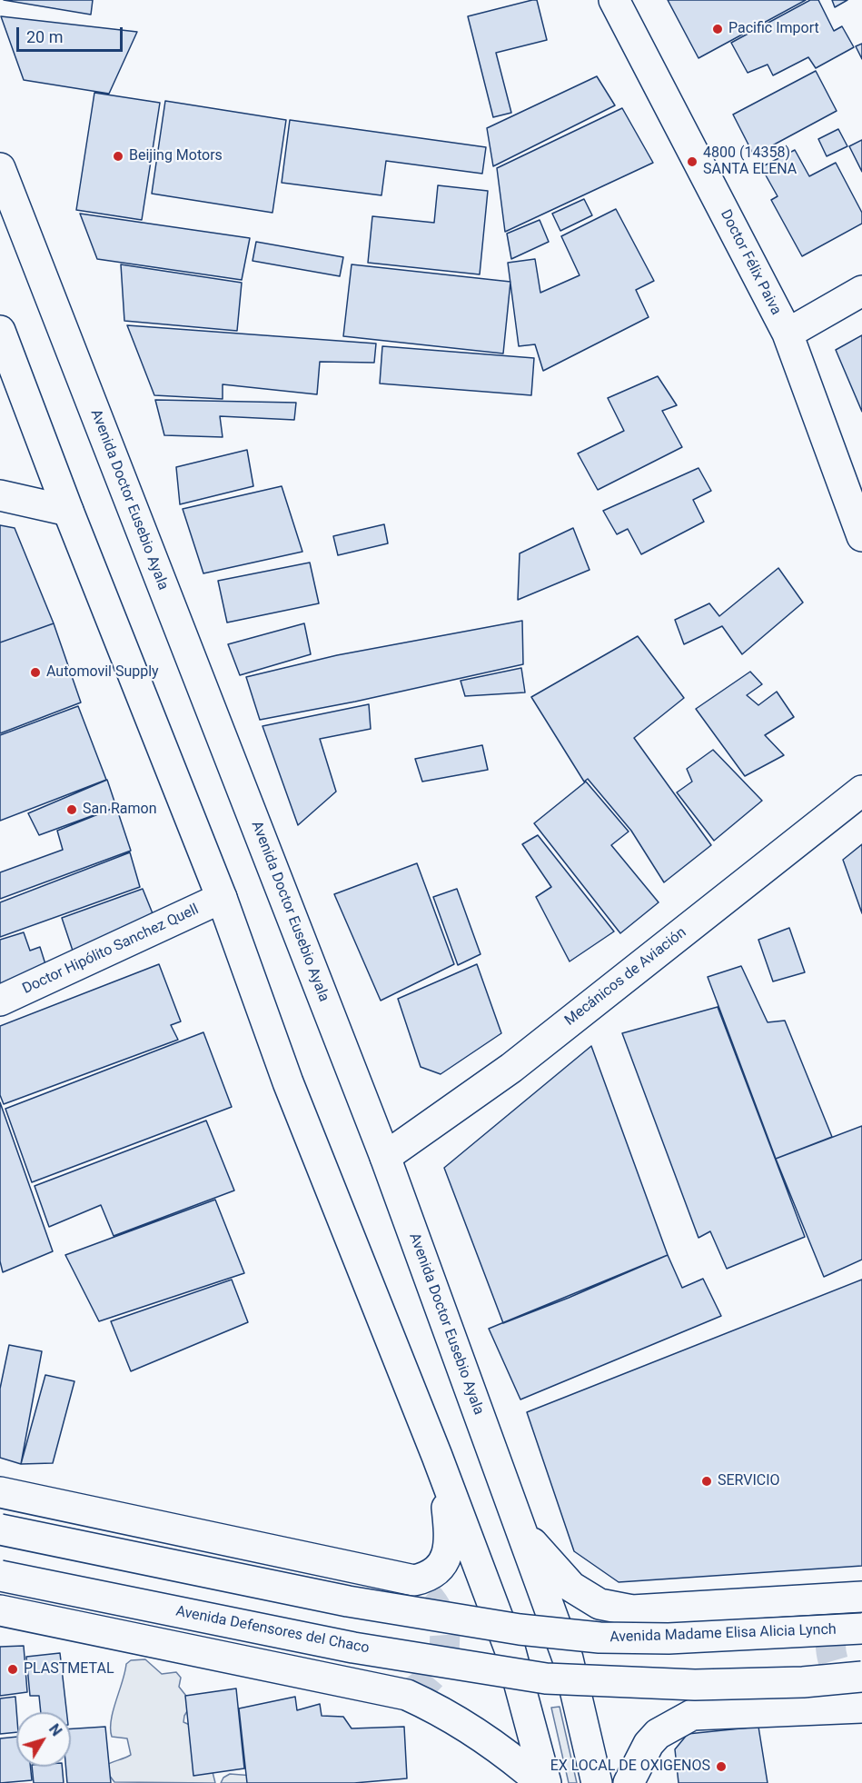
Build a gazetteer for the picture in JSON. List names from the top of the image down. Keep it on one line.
{"streets":{"main road":["Doctor Félix Paiva","Avenida Doctor Eusebio Ayala","Doctor Hipólito Sanchez Quell","Mecánicos de Aviación","Avenida Defensores del Chaco","Avenida Madame Elisa Alicia Lynch"]},"crossings":[["Avenida Doctor Eusebio Ayala","Mecánicos de Aviación"]],"places":["Pacific Import","Beijing Motors","4800 (14358) SANTA ELENA","Automovil Supply","San Ramon","SERVICIO","PLASTMETAL","EX LOCAL DE OXIGENOS"],"scale_bar":"20 m","north":"top right"}
